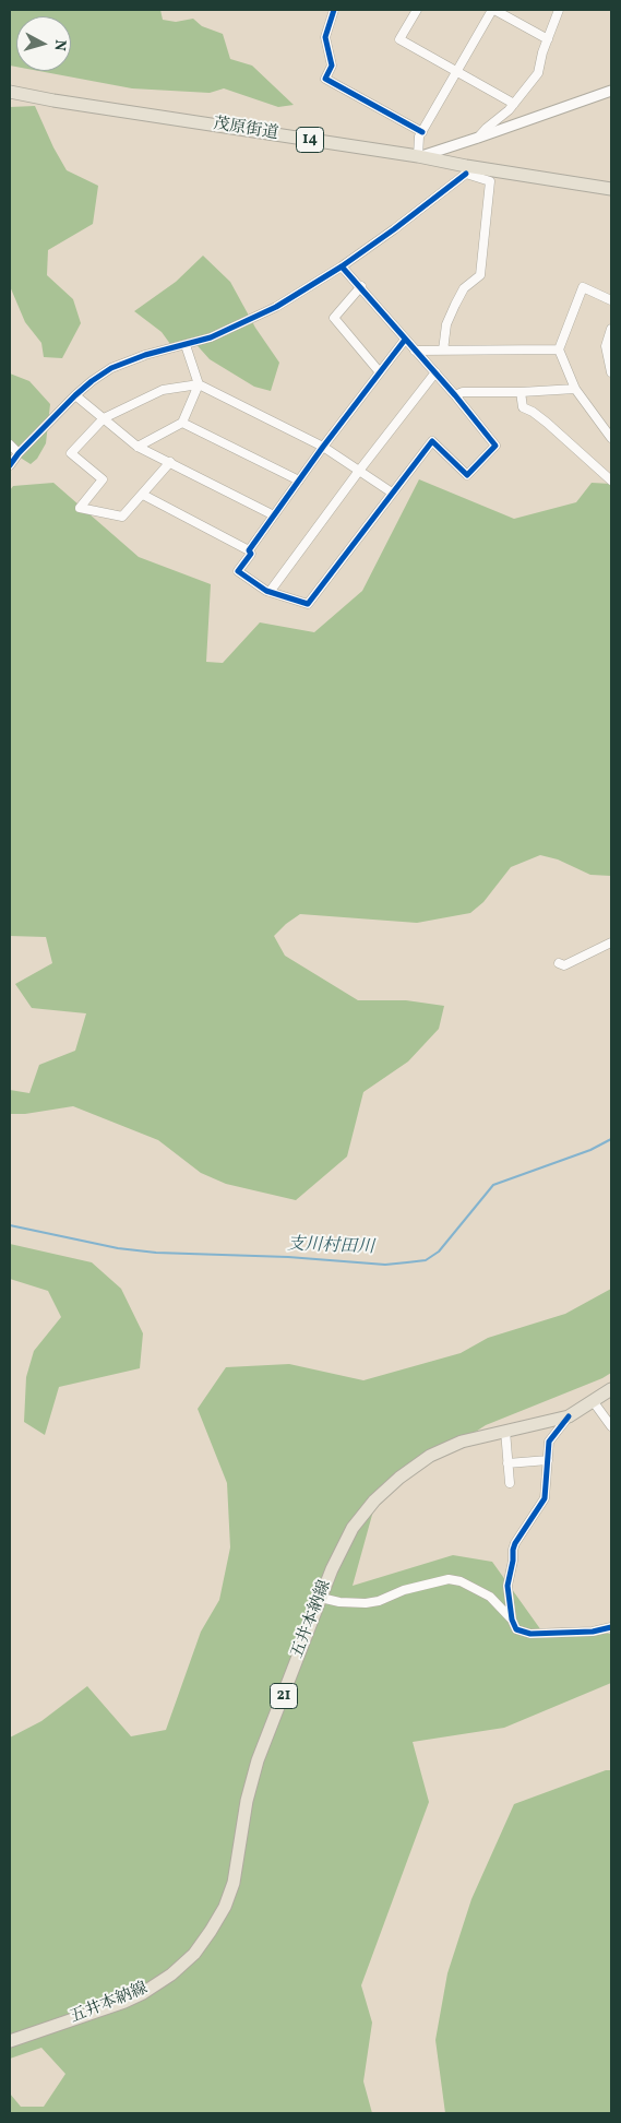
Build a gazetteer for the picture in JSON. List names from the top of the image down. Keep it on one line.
{"streets":{"main road":["茂原街道","14","五井本納線","21"]},"water":["支川村田川"],"north":"right"}
